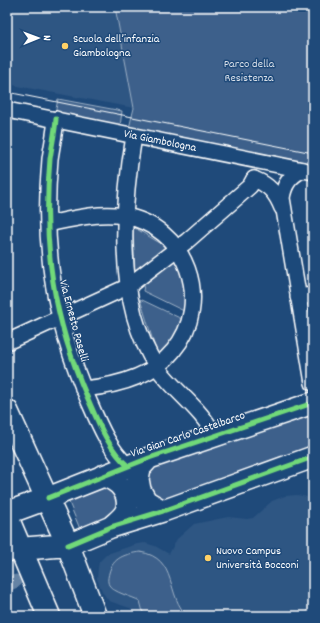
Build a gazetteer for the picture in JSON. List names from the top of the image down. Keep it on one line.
{"streets":{"main road":["Via Gian Carlo Castelbarco"],"street":["Via Giambologna","Via Ernesto Paselli"]},"crossings":[["Via Giambologna","Via Ernesto Paselli"],["Via Ernesto Paselli","Via Gian Carlo Castelbarco"]],"parks":["Parco della Resistenza"],"places":["Scuola dell’infanzia Giambologna","Nuovo Campus Università Bocconi"],"north":"right"}
